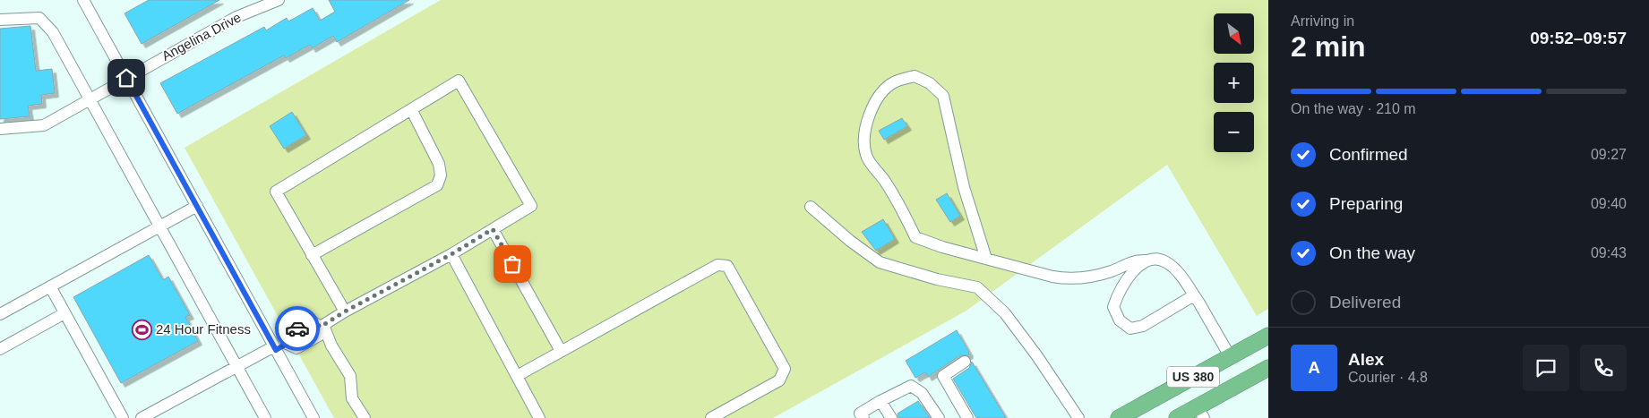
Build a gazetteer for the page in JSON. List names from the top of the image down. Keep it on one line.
{"streets":{"highway":["US 380"],"street":["Angelina Drive"]},"places":{"sports":["24 Hour Fitness"]},"north":"bottom right","page":{"heading":["2 min","Arriving in","09:52–09:57"],"panel":["Alex","Courier · 4.8"],"map_buttons":["+","−"],"bar":"On the way · 210 m","list":[["Confirmed","09:27"],["Preparing","09:40"],["On the way","09:43"],"Delivered"],"round":"A"}}
